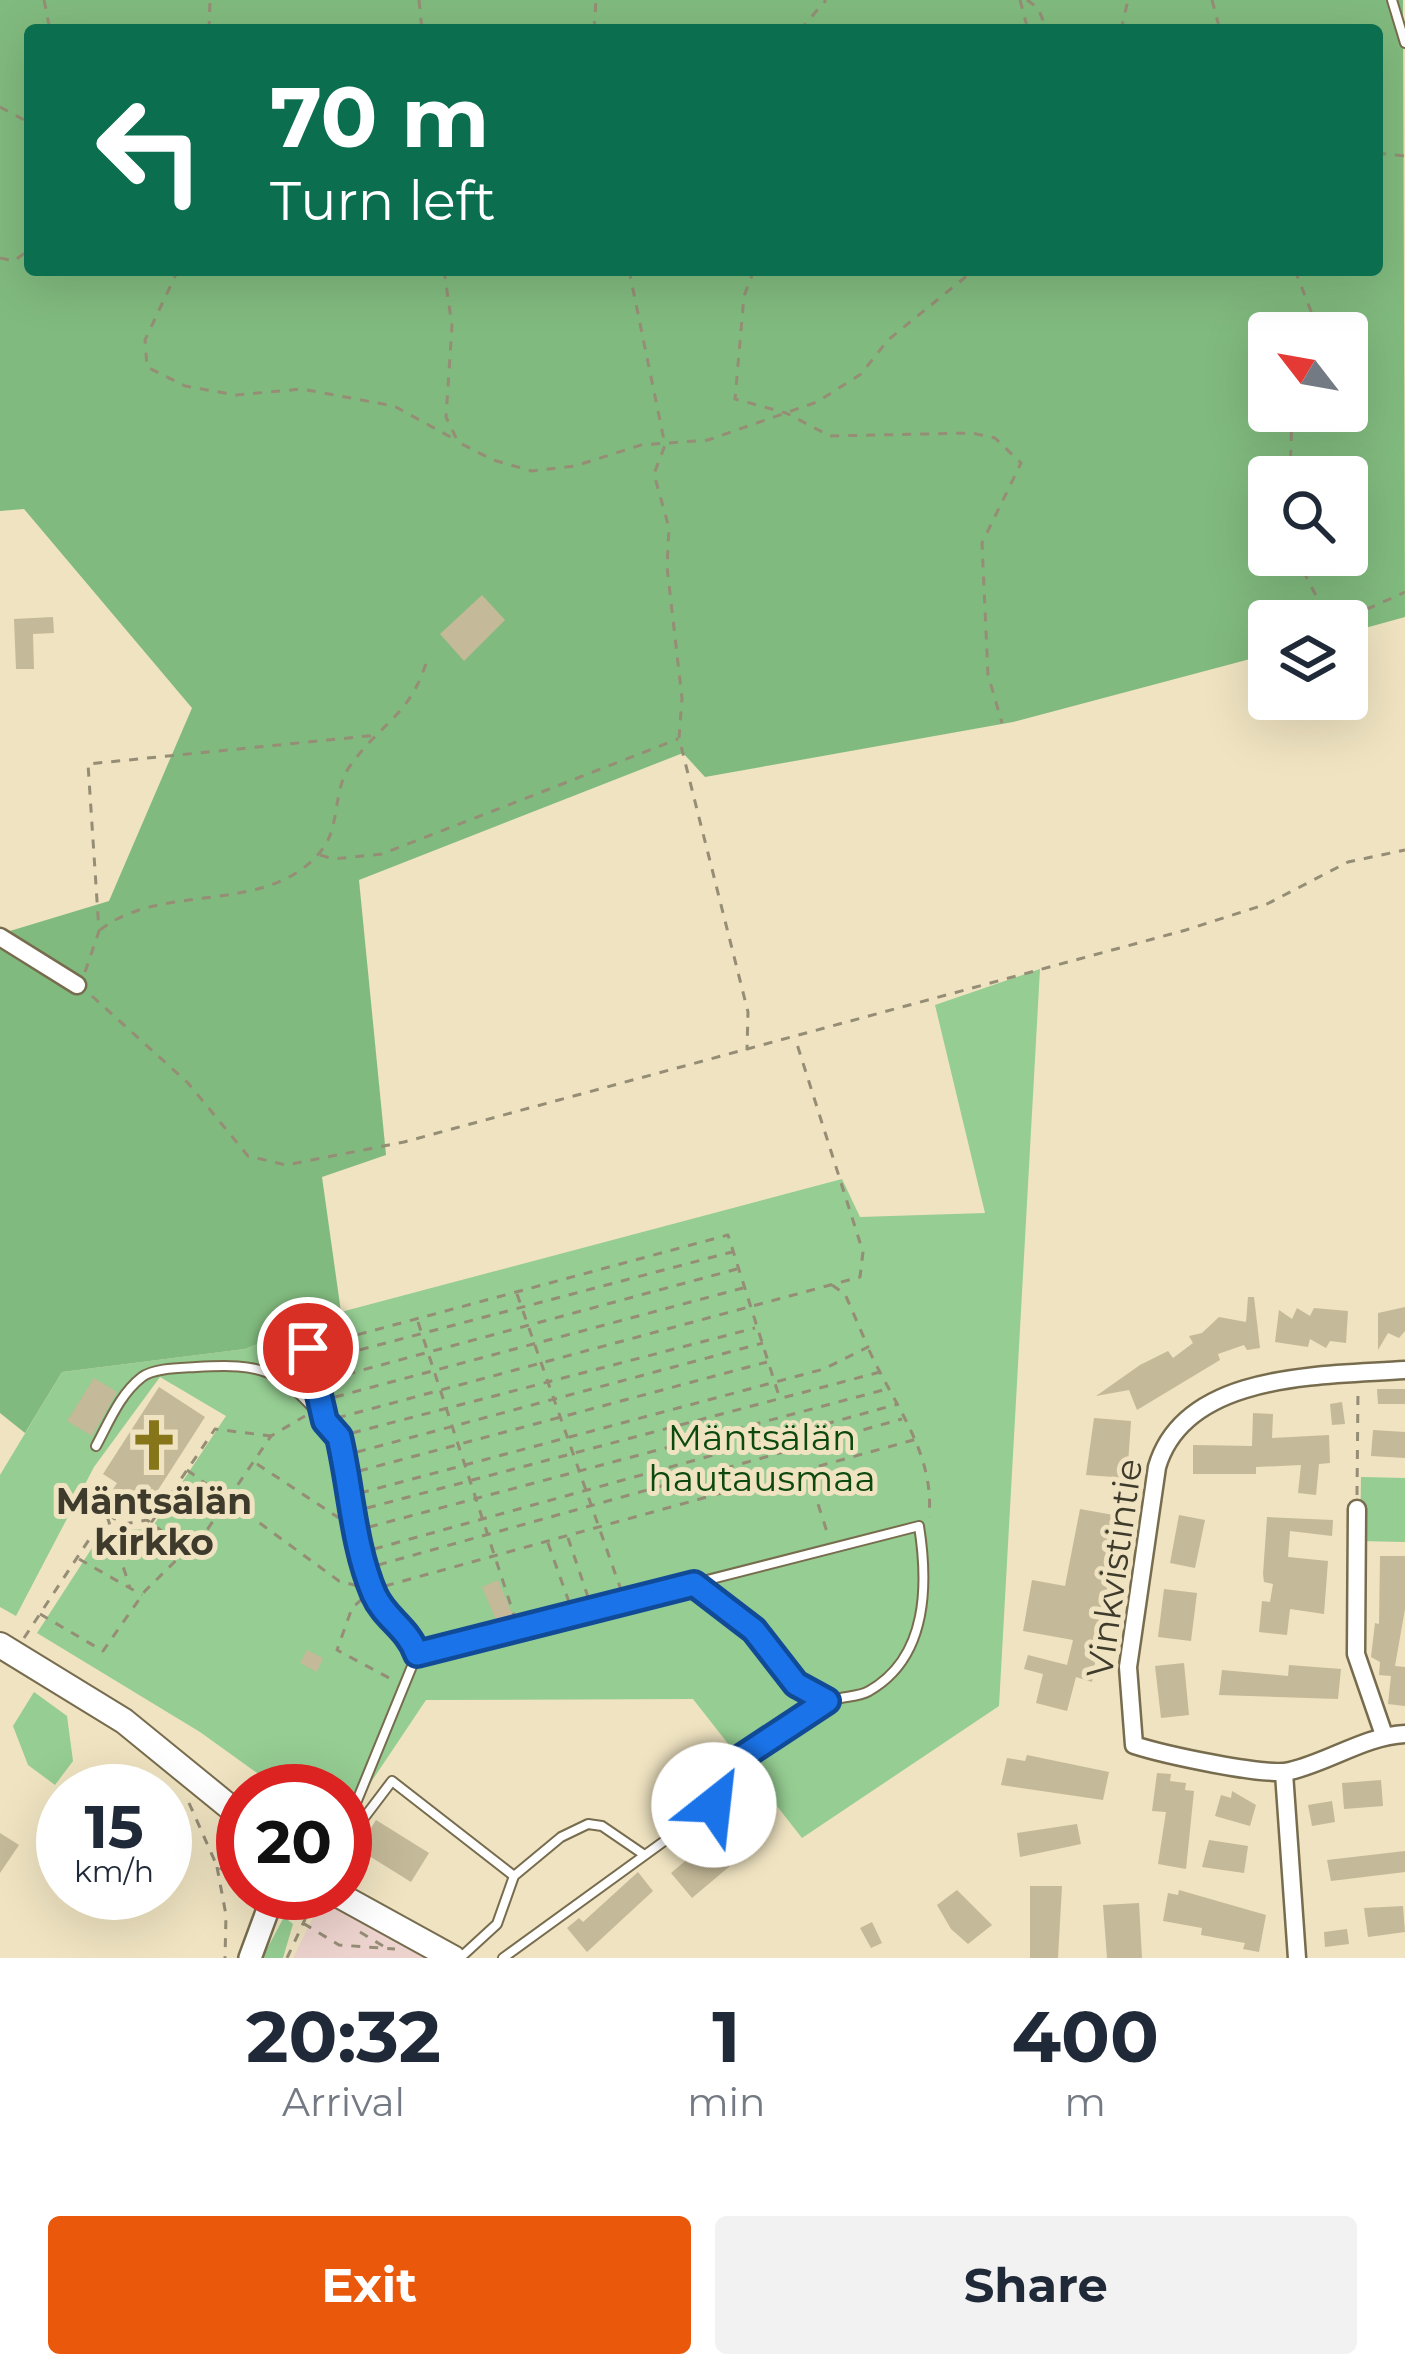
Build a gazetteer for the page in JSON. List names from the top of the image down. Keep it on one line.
{"streets":{"street":["Vinkvistintie"]},"parks":["Mäntsälän hautausmaa"],"places":{"church":["Mäntsälän kirkko"]},"north":"top left","page":{"turn":["70 m","Turn left"],"speed":"15 km/h","limit":"20","eta":["20:32","Arrival","1","min","400","m"],"buttons":["Exit","Share"]}}
